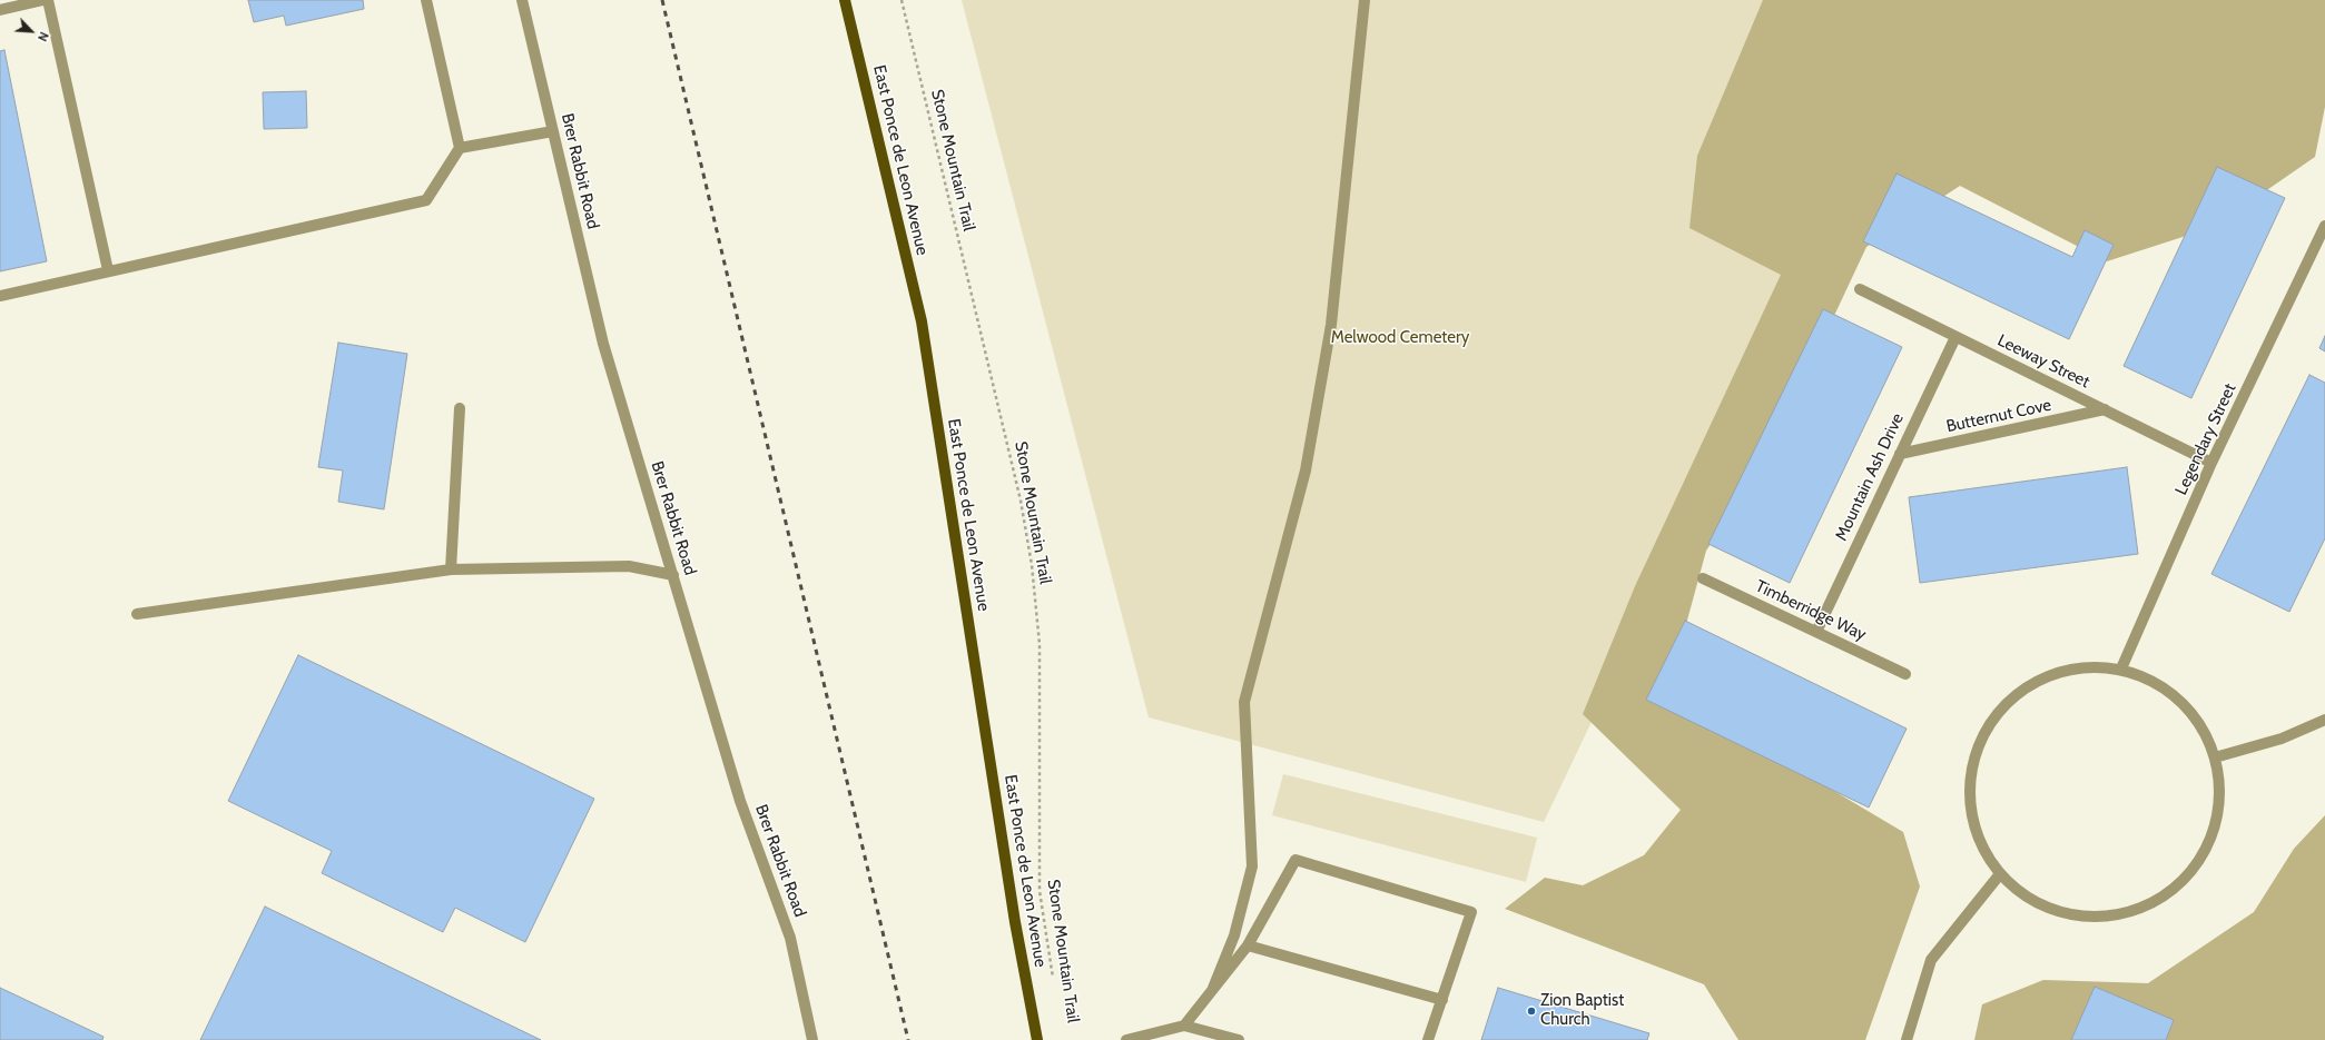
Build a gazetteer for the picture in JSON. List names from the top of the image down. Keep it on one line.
{"streets":{"main road":["East Ponce de Leon Avenue"],"street":["Brer Rabbit Road","Leeway Street","Butternut Cove","Legendary Street","Mountain Ash Drive","Timberridge Way"],"path":["Stone Mountain Trail"]},"crossings":[["Leeway Street","Butternut Cove"],["Leeway Street","Legendary Street"],["Leeway Street","Mountain Ash Drive"],["Butternut Cove","Mountain Ash Drive"],["Mountain Ash Drive","Timberridge Way"]],"parks":["Melwood Cemetery"],"places":["Zion Baptist Church"],"north":"bottom right"}
